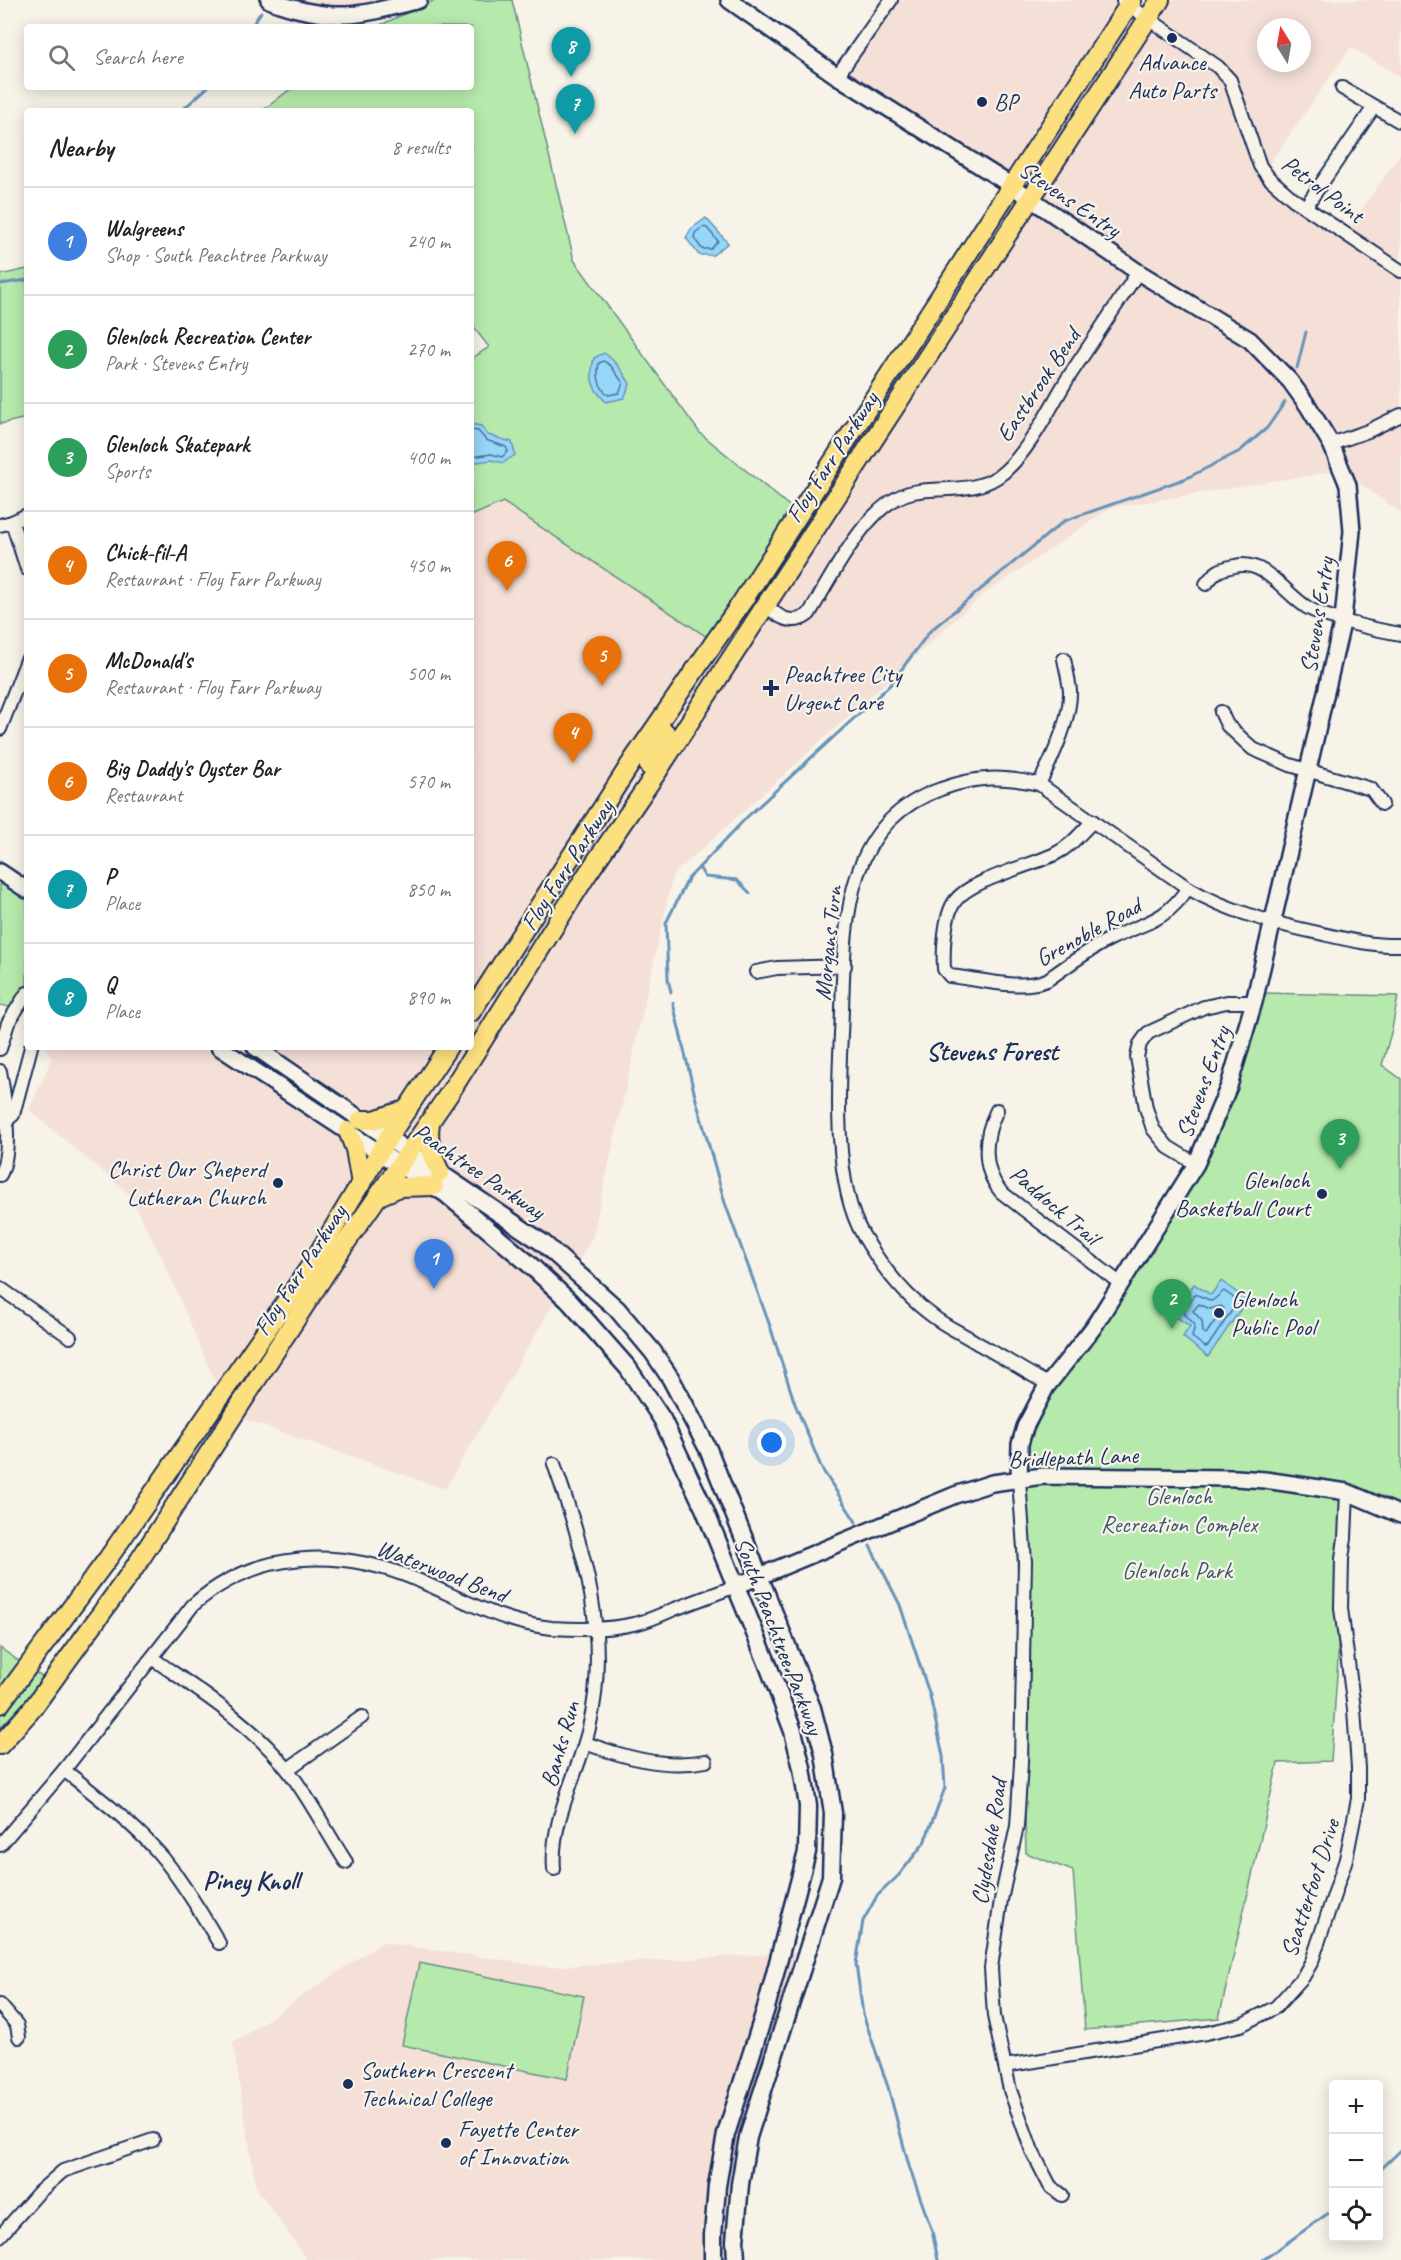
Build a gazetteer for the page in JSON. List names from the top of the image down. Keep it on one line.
{"streets":{"main road":["Floy Farr Parkway","Peachtree Parkway","South Peachtree Parkway"],"street":["Petrol Point","Stevens Entry","Eastbrook Bend","Grenoble Road","Morgans Turn","Paddock Trail","Bridlepath Lane","Waterwood Bend","Banks Run","Clydesdale Road","Scatterfoot Drive"]},"crossings":[["Petrol Point","Floy Farr Parkway"],["Stevens Entry","Eastbrook Bend"],["Stevens Entry","Floy Farr Parkway"],["Stevens Entry","Morgans Turn"],["Stevens Entry","Paddock Trail"],["Stevens Entry","Bridlepath Lane"],["Stevens Entry","Clydesdale Road"],["Eastbrook Bend","Floy Farr Parkway"],["Floy Farr Parkway","Peachtree Parkway"],["Floy Farr Parkway","South Peachtree Parkway"],["Grenoble Road","Morgans Turn"],["Peachtree Parkway","South Peachtree Parkway"],["Bridlepath Lane","Waterwood Bend"],["Bridlepath Lane","South Peachtree Parkway"],["Bridlepath Lane","Clydesdale Road"],["Bridlepath Lane","Scatterfoot Drive"],["Waterwood Bend","South Peachtree Parkway"],["Waterwood Bend","Banks Run"],["Clydesdale Road","Scatterfoot Drive"]],"districts":["Stevens Forest","Piney Knoll"],"parks":["Glenloch Recreation Complex","Glenloch Park"],"places":{"other":["Advance Auto Parts","BP","Christ Our Sheperd Lutheran Church","Glenloch Basketball Court","Glenloch Public Pool","Southern Crescent Technical College","Fayette Center of Innovation"],"health":["Peachtree City Urgent Care"]},"north":"top","page":{"search":"Search here","pins":["8","7","6","5","4","3","1","2"],"heading":["Nearby","8 results"],"list":[{"mark":"1","name":"Walgreens","note":"Shop · South Peachtree Parkway","value":"240 m"},{"mark":"2","name":"Glenloch Recreation Center","note":"Park · Stevens Entry","value":"270 m"},{"mark":"3","name":"Glenloch Skatepark","note":"Sports","value":"400 m"},{"mark":"4","name":"Chick-fil-A","note":"Restaurant · Floy Farr Parkway","value":"450 m"},{"mark":"5","name":"McDonald's","note":"Restaurant · Floy Farr Parkway","value":"500 m"},{"mark":"6","name":"Big Daddy's Oyster Bar","note":"Restaurant","value":"570 m"},{"mark":"7","name":"P","note":"Place","value":"850 m"},{"mark":"8","name":"Q","note":"Place","value":"890 m"}],"map_buttons":["+","−"]}}
